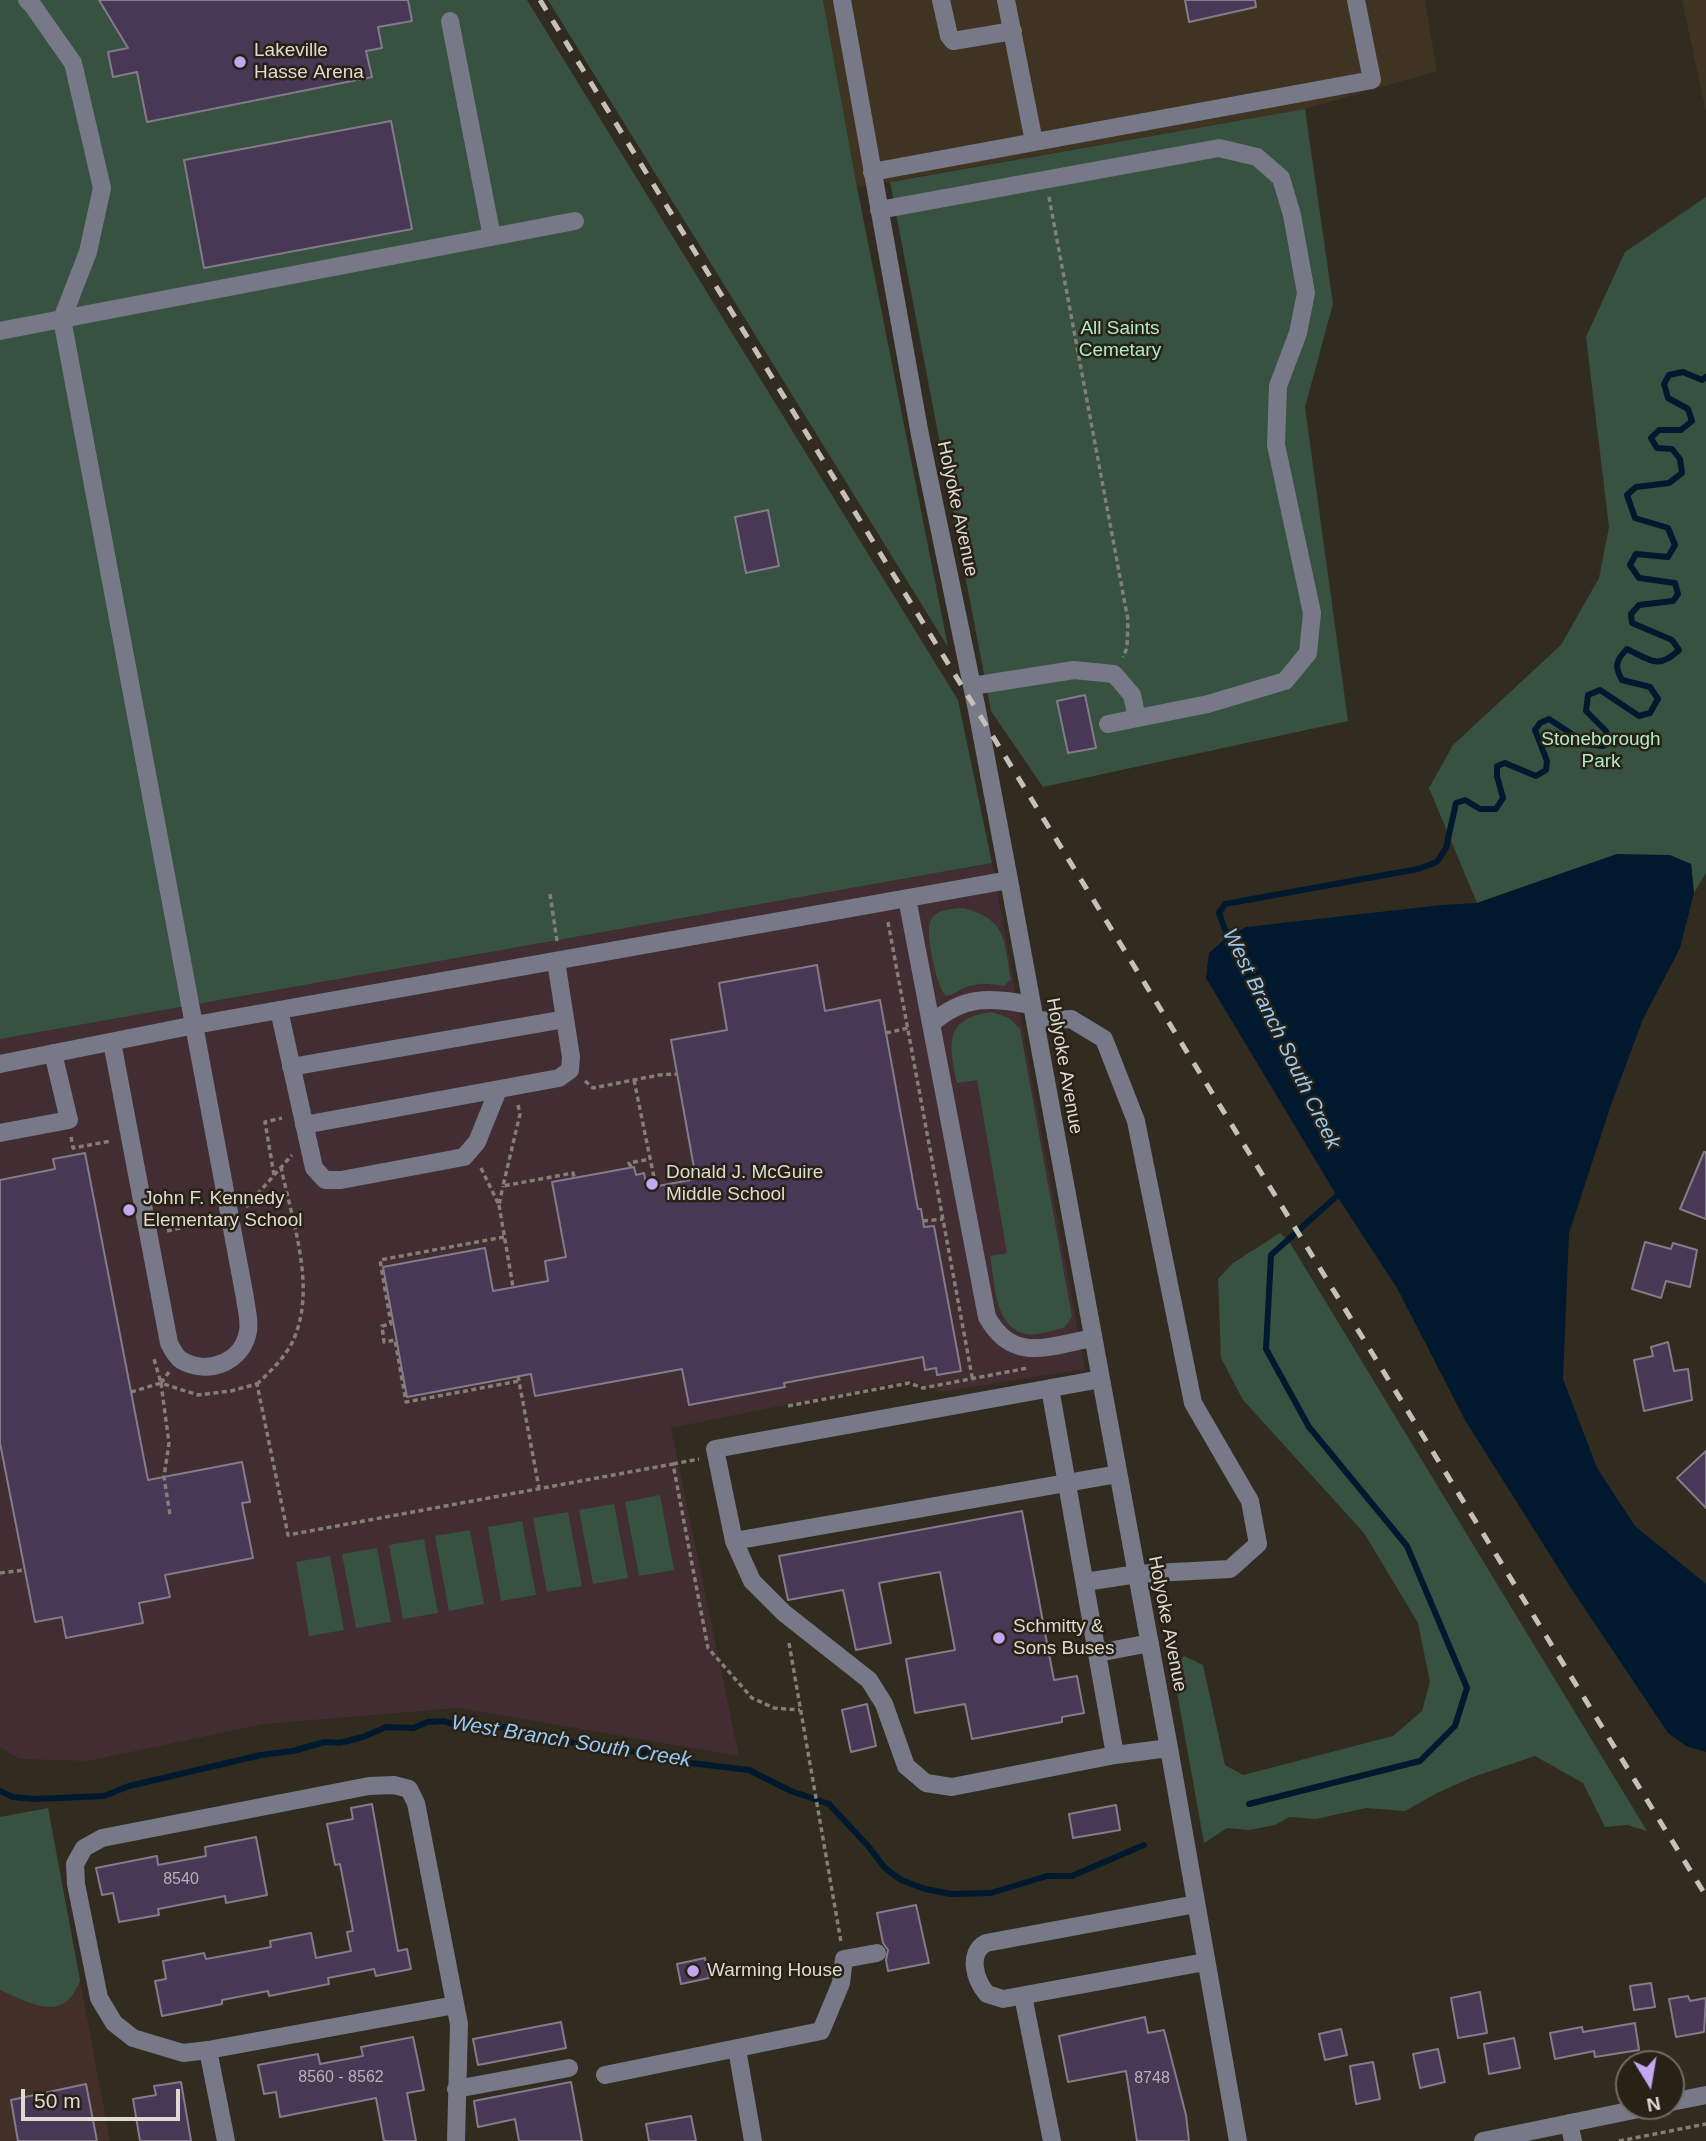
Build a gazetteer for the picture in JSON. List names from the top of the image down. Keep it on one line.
{"streets":{"street":["Holyoke Avenue"]},"water":["West Branch South Creek"],"parks":["All Saints Cemetary","Stoneborough Park"],"places":["Lakeville Hasse Arena","Donald J. McGuire Middle School","John F. Kennedy Elementary School","Schmitty & Sons Buses","Warming House"],"house_numbers":["8540","8560 - 8562","8748"],"scale_bar":"50 m","north":"bottom"}
